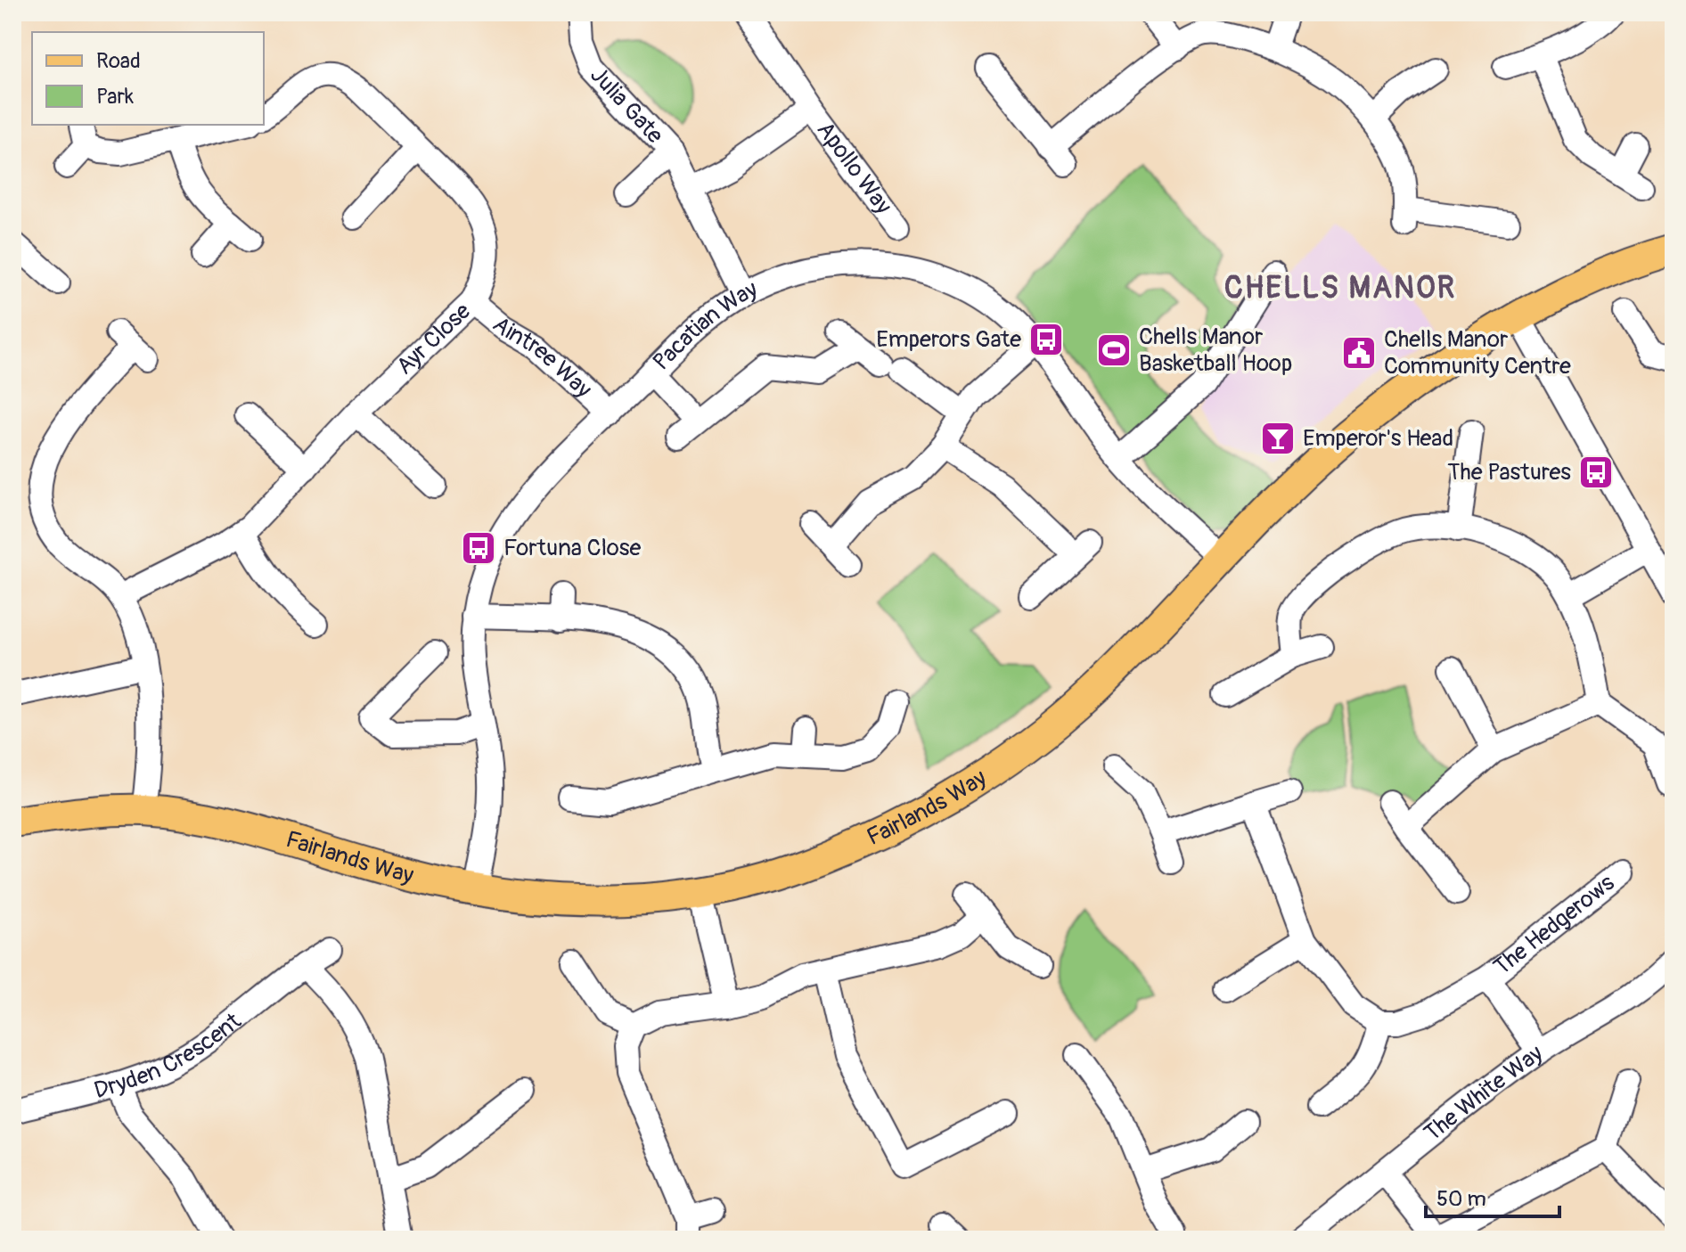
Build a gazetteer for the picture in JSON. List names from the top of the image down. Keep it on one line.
{"streets":{"main road":["Fairlands Way"],"street":["Julia Gate","Apollo Way","Pacatian Way","Ayr Close","Aintree Way","The Hedgerows","Dryden Crescent","The White Way"]},"crossings":[["Julia Gate","Apollo Way"],["Julia Gate","Pacatian Way"],["Pacatian Way","Aintree Way"],["Pacatian Way","Fairlands Way"],["Ayr Close","Aintree Way"],["The Hedgerows","The White Way"]],"districts":["CHELLS MANOR"],"places":{"bus stop":["Emperors Gate","The Pastures","Fortuna Close"],"sports":["Chells Manor Basketball Hoop"],"public building":["Chells Manor Community Centre"],"bar":["Emperor's Head"]},"legend":["Road","Park"],"scale_bar":"50 m"}
